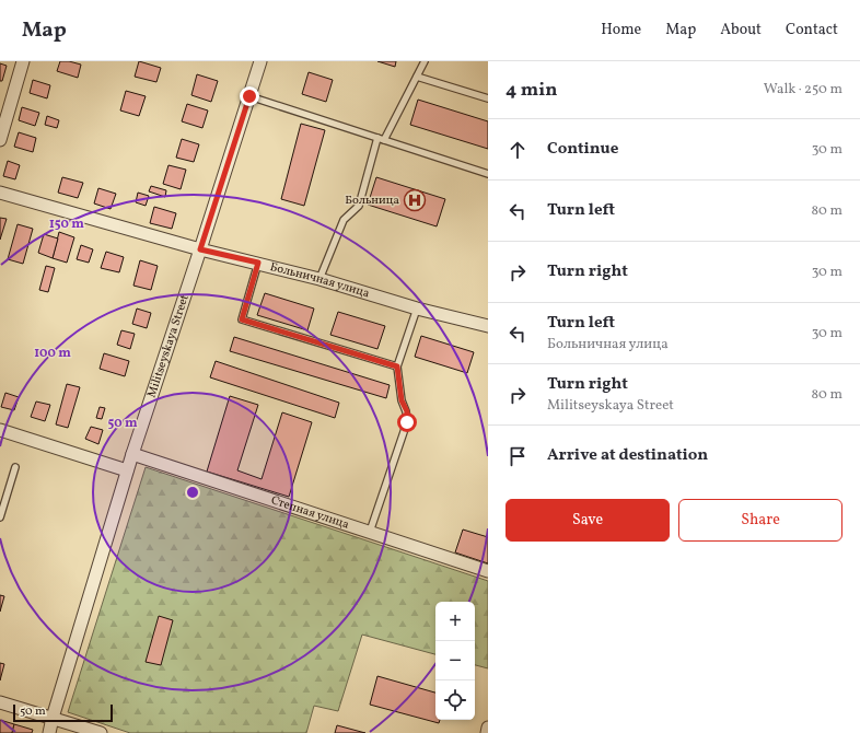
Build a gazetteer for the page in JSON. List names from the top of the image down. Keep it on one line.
{"streets":{"street":["Больничная улица","Militseyskaya Street","Степная улица"]},"crossings":[["Больничная улица","Militseyskaya Street"],["Militseyskaya Street","Степная улица"]],"places":{"hospital":["Больница"]},"scale_bar":"50 m","page":{"header":"Map","nav":["Home","Map","About","Contact"],"heading":["4 min","Walk · 250 m"],"list":[["Continue","30 m"],["Turn left","80 m"],["Turn right","30 m"],["Turn left","Больничная улица","30 m"],["Turn right","Militseyskaya Street","80 m"],"Arrive at destination"],"buttons":["Save","Share"],"map_buttons":["+","−"],"scale":"50 m"},"rings":["150 m","100 m","50 m"]}
